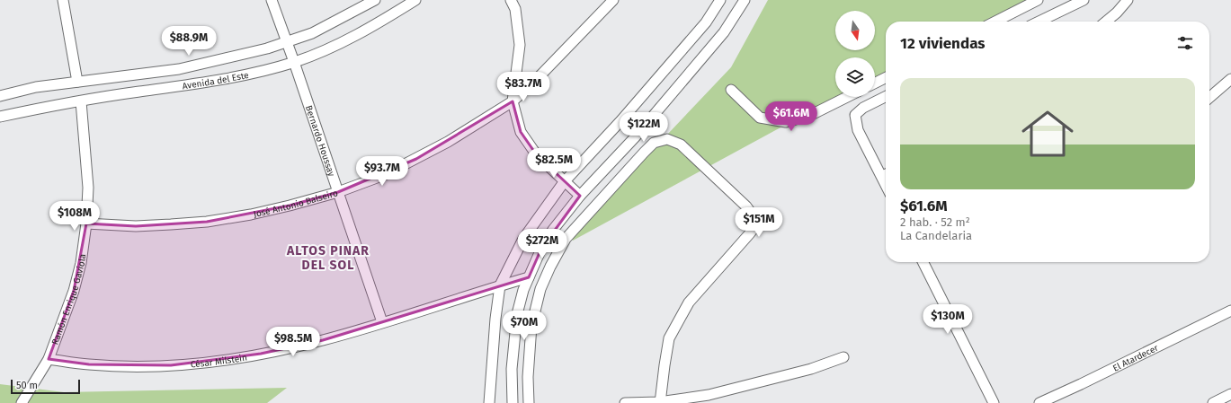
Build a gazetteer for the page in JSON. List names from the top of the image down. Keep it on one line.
{"streets":{"street":["Avenida del Este","Bernardo Houssay","José Antonio Balseiro","Ramón Enrique Gaviola","El Atardecer","César Milstein"]},"crossings":[["Avenida del Este","Bernardo Houssay"],["Avenida del Este","Ramón Enrique Gaviola"],["Bernardo Houssay","José Antonio Balseiro"],["Bernardo Houssay","César Milstein"],["José Antonio Balseiro","Ramón Enrique Gaviola"],["Ramón Enrique Gaviola","César Milstein"]],"districts":["ALTOS PINAR DEL SOL"],"scale_bar":"50 m","north":"bottom","page":{"heading":"12 viviendas","price":["$88.9M","$83.7M","$61.6M","$122M","$82.5M","$93.7M","$108M","$151M","$272M","$130M","$70M","$98.5M"],"list":[{"name":"$61.6M","note":"2 hab. · 52 m² · La Candelaria"}],"scale":"50 m"}}
